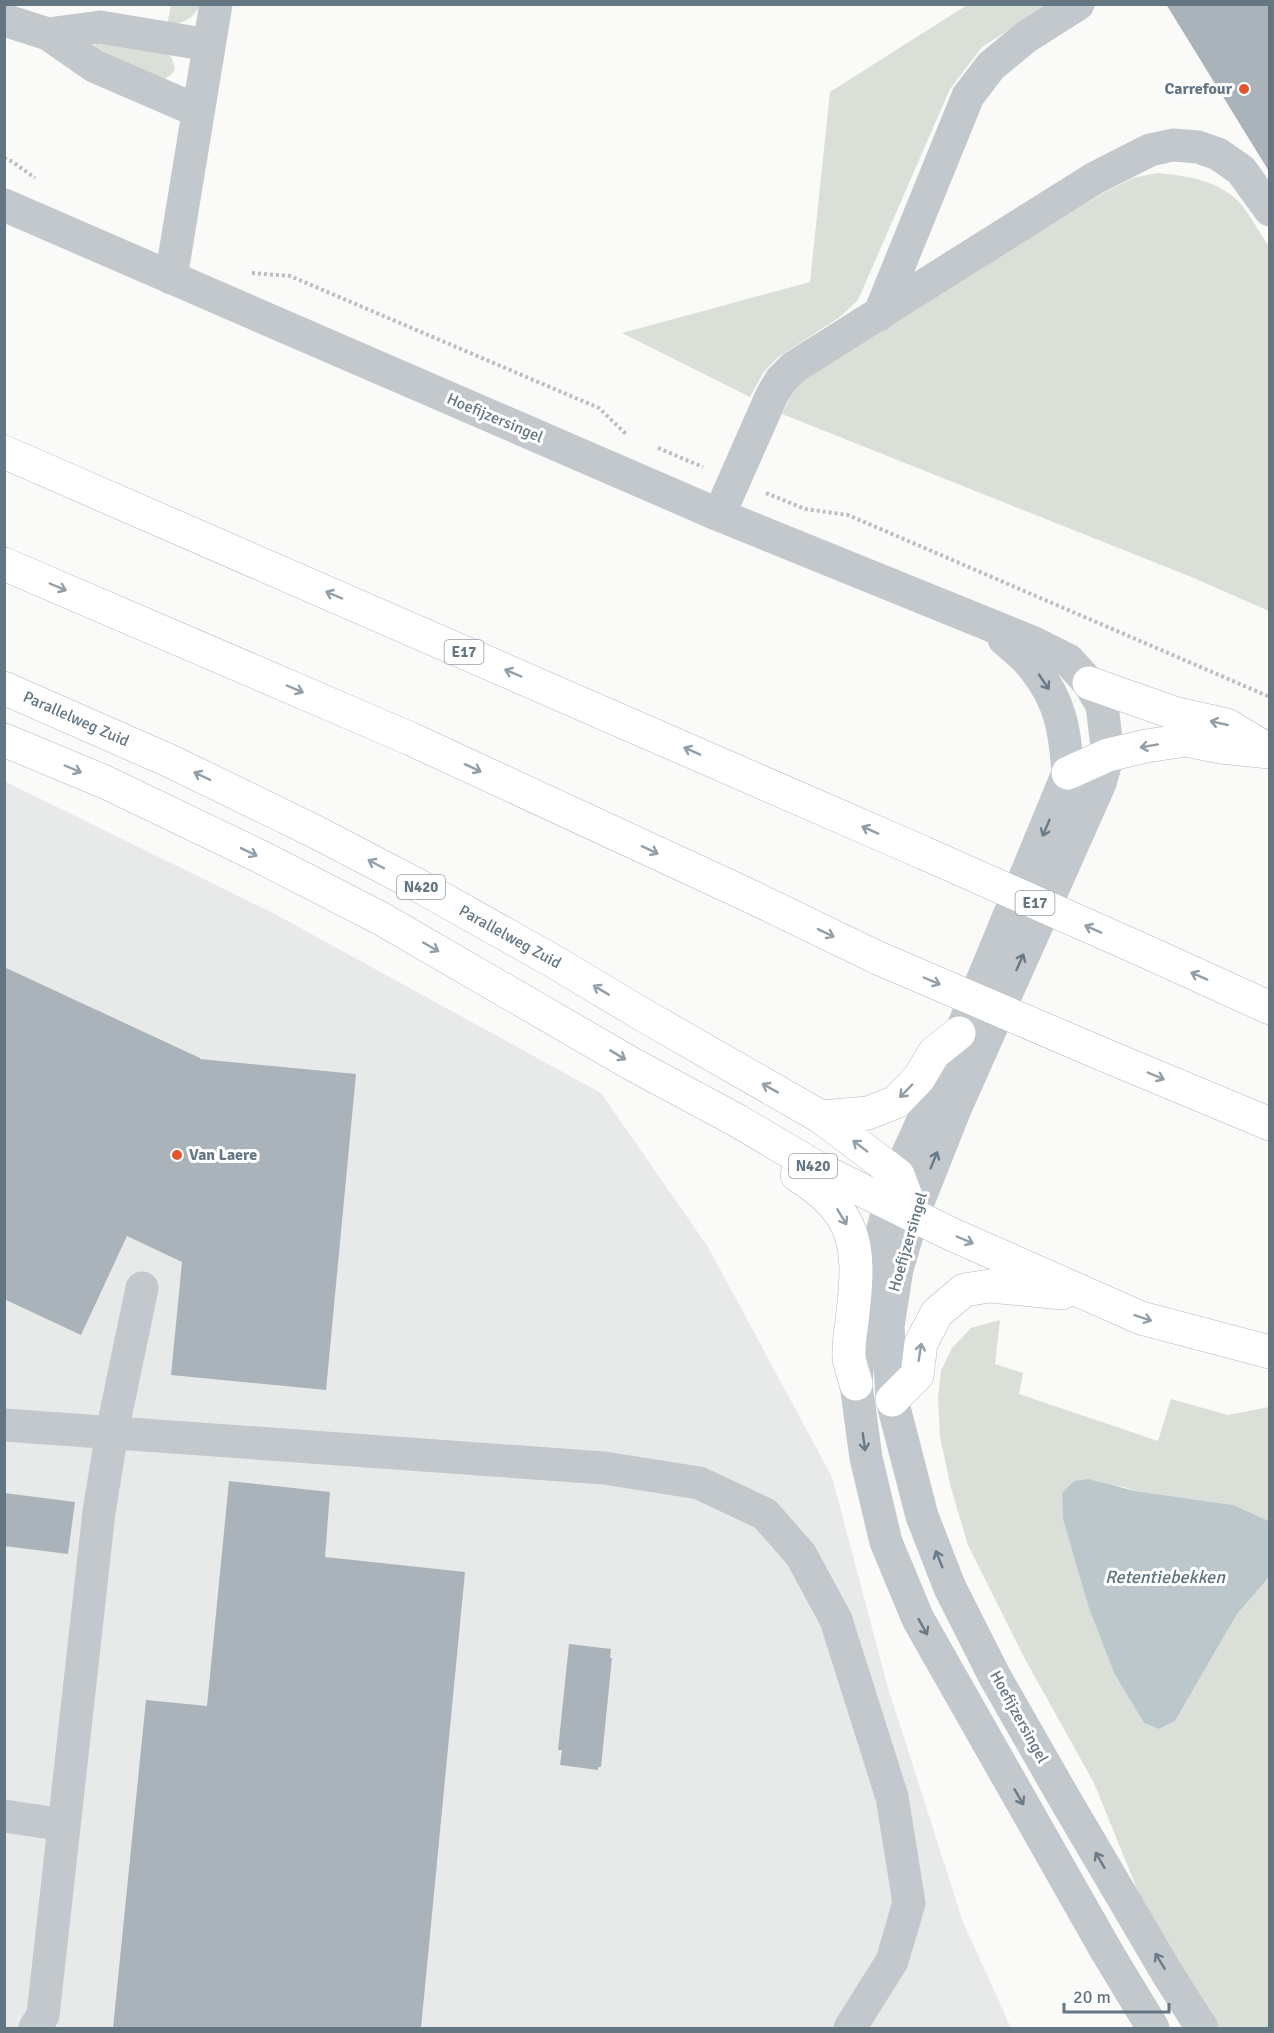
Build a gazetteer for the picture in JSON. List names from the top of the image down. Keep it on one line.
{"streets":{"highway":["E17","Parallelweg Zuid","N420"],"street":["Hoefijzersingel"]},"crossings":[["Hoefijzersingel","Parallelweg Zuid"],["Hoefijzersingel","N420"],["Parallelweg Zuid","N420"]],"water":["Retentiebekken"],"places":["Carrefour","Van Laere"],"scale_bar":"20 m"}
